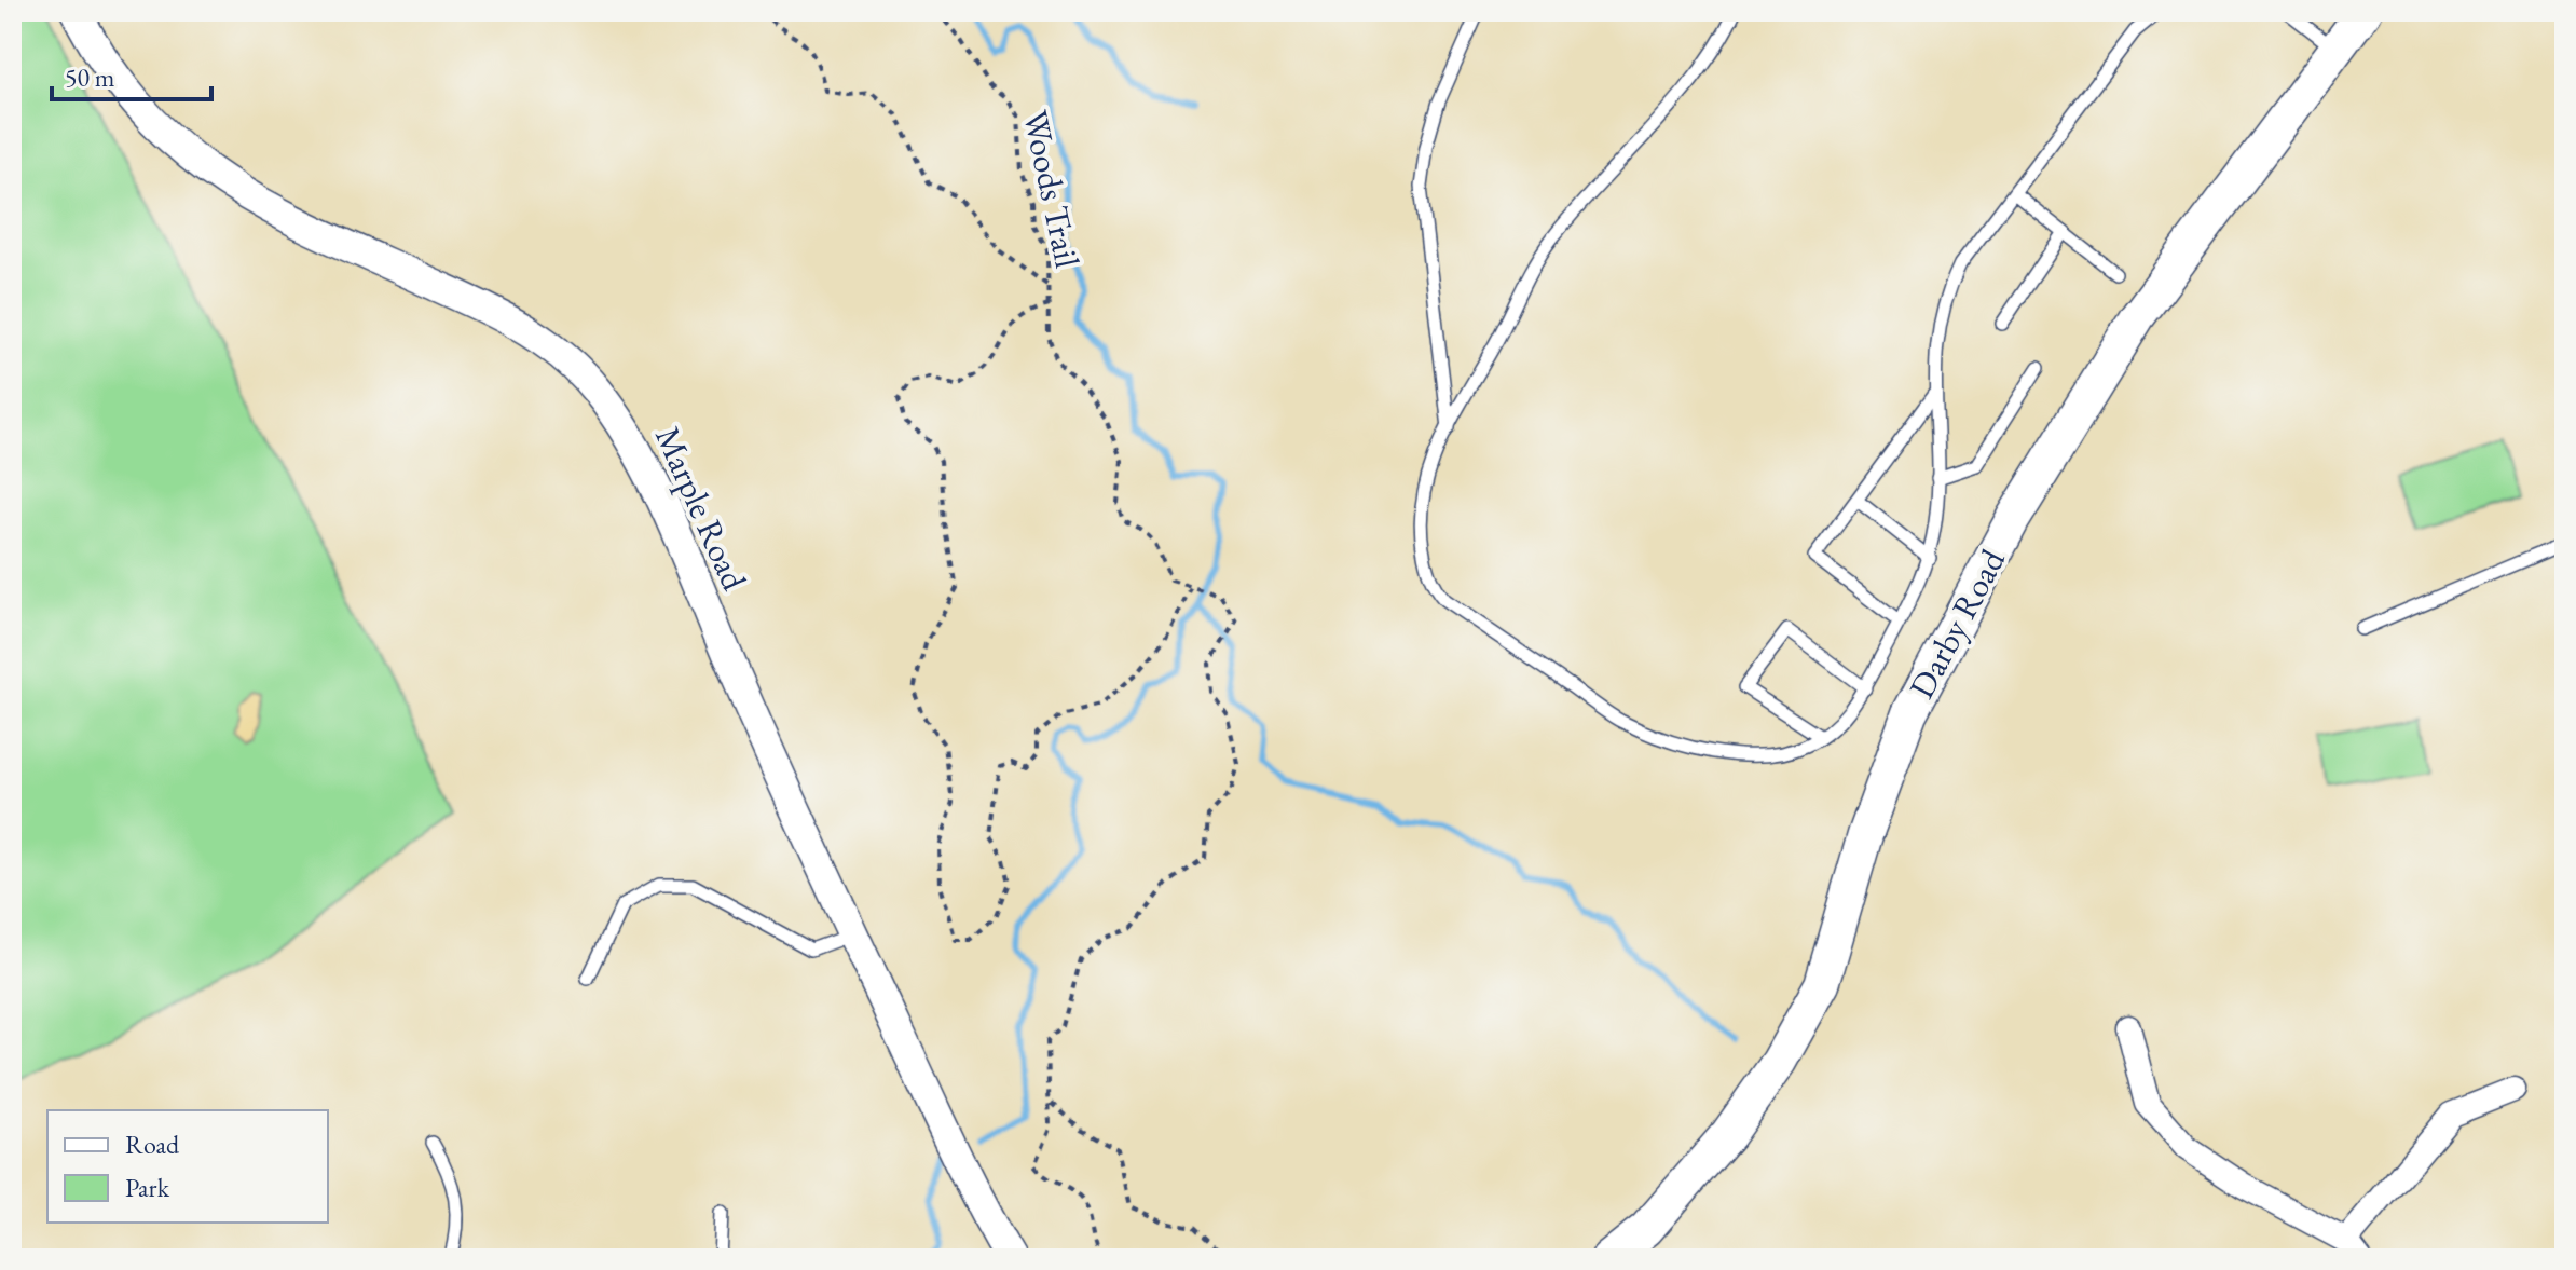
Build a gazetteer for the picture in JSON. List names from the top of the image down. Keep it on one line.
{"streets":{"main road":["Darby Road"],"street":["Marple Road"],"path":["Woods Trail"]},"legend":["Road","Park"],"scale_bar":"50 m"}
